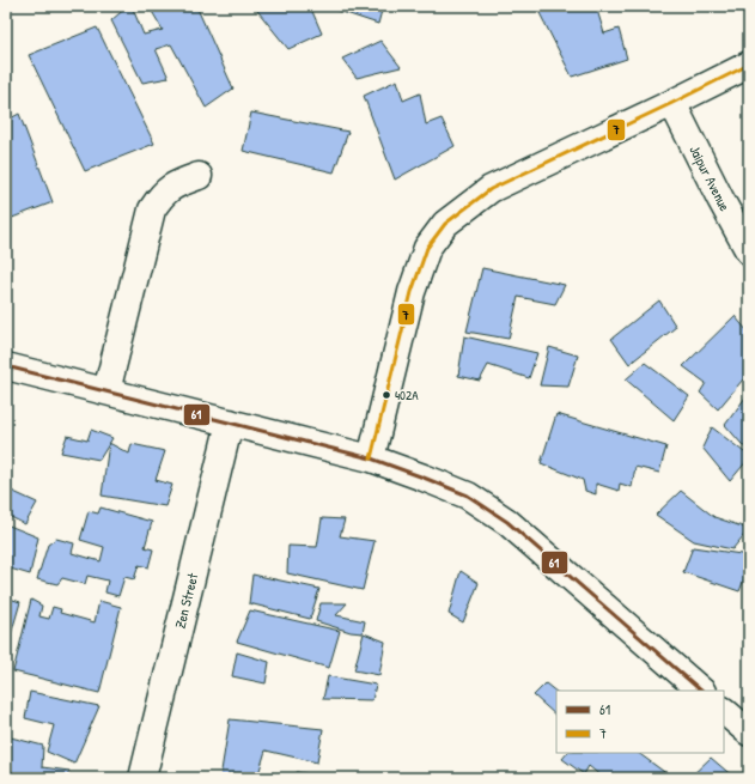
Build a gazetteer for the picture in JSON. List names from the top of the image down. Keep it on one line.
{"streets":{"street":["Jaipur Avenue","Zen Street"]},"places":["402A"],"lines":["transit line 7","transit line 61"],"legend":["61","7"]}
